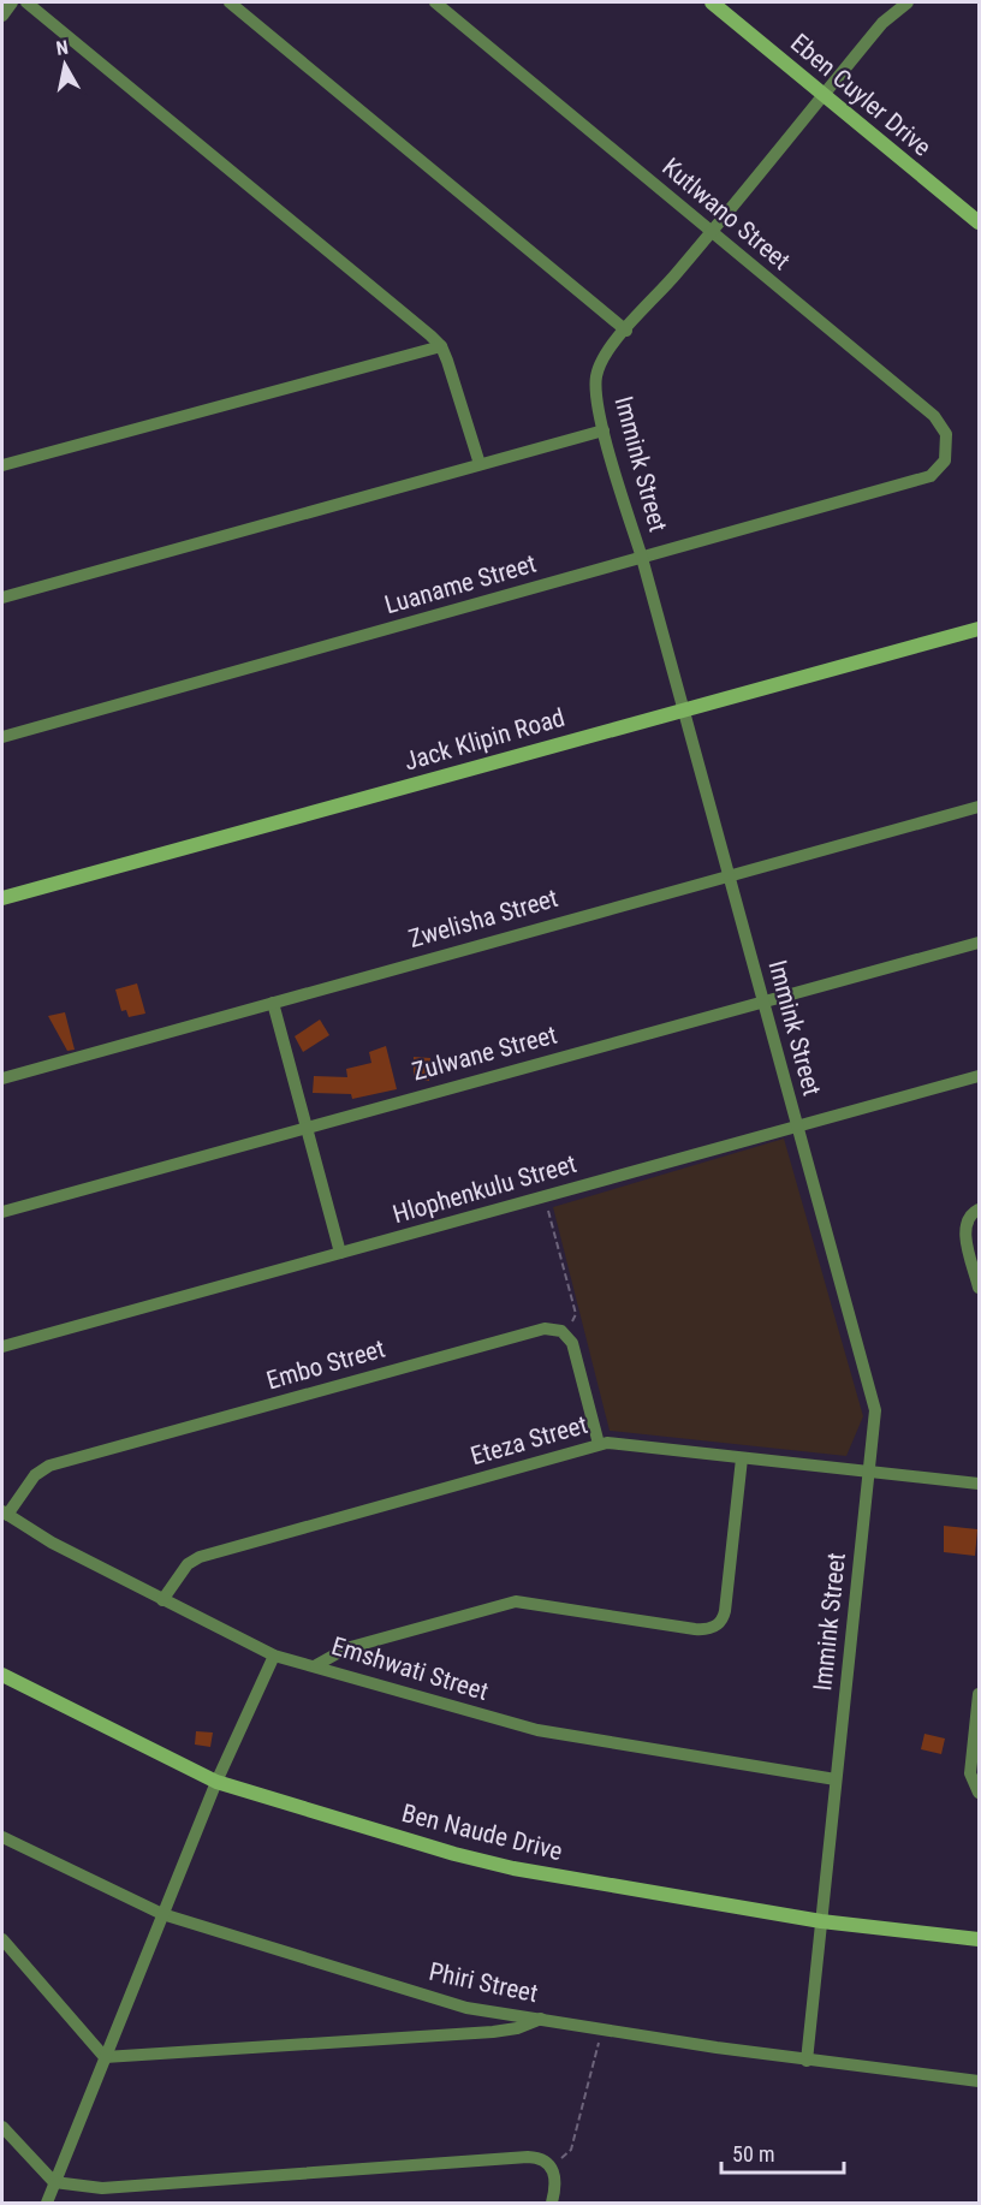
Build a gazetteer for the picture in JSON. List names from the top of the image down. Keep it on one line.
{"streets":{"street":["Eben Cuyler Drive","Kutlwano Street","Immink Street","Luaname Street","Jack Klipin Road","Zwelisha Street","Zulwane Street","Hlophenkulu Street","Embo Street","Eteza Street","Emshwati Street","Ben Naude Drive","Phiri Street"]},"crossings":[["Eben Cuyler Drive","Immink Street"],["Kutlwano Street","Immink Street"],["Kutlwano Street","Luaname Street"],["Immink Street","Luaname Street"],["Immink Street","Jack Klipin Road"],["Immink Street","Zwelisha Street"],["Immink Street","Zulwane Street"],["Immink Street","Hlophenkulu Street"],["Immink Street","Eteza Street"],["Immink Street","Emshwati Street"],["Immink Street","Ben Naude Drive"],["Immink Street","Phiri Street"],["Embo Street","Emshwati Street"],["Eteza Street","Emshwati Street"]],"scale_bar":"50 m","north":"top"}
